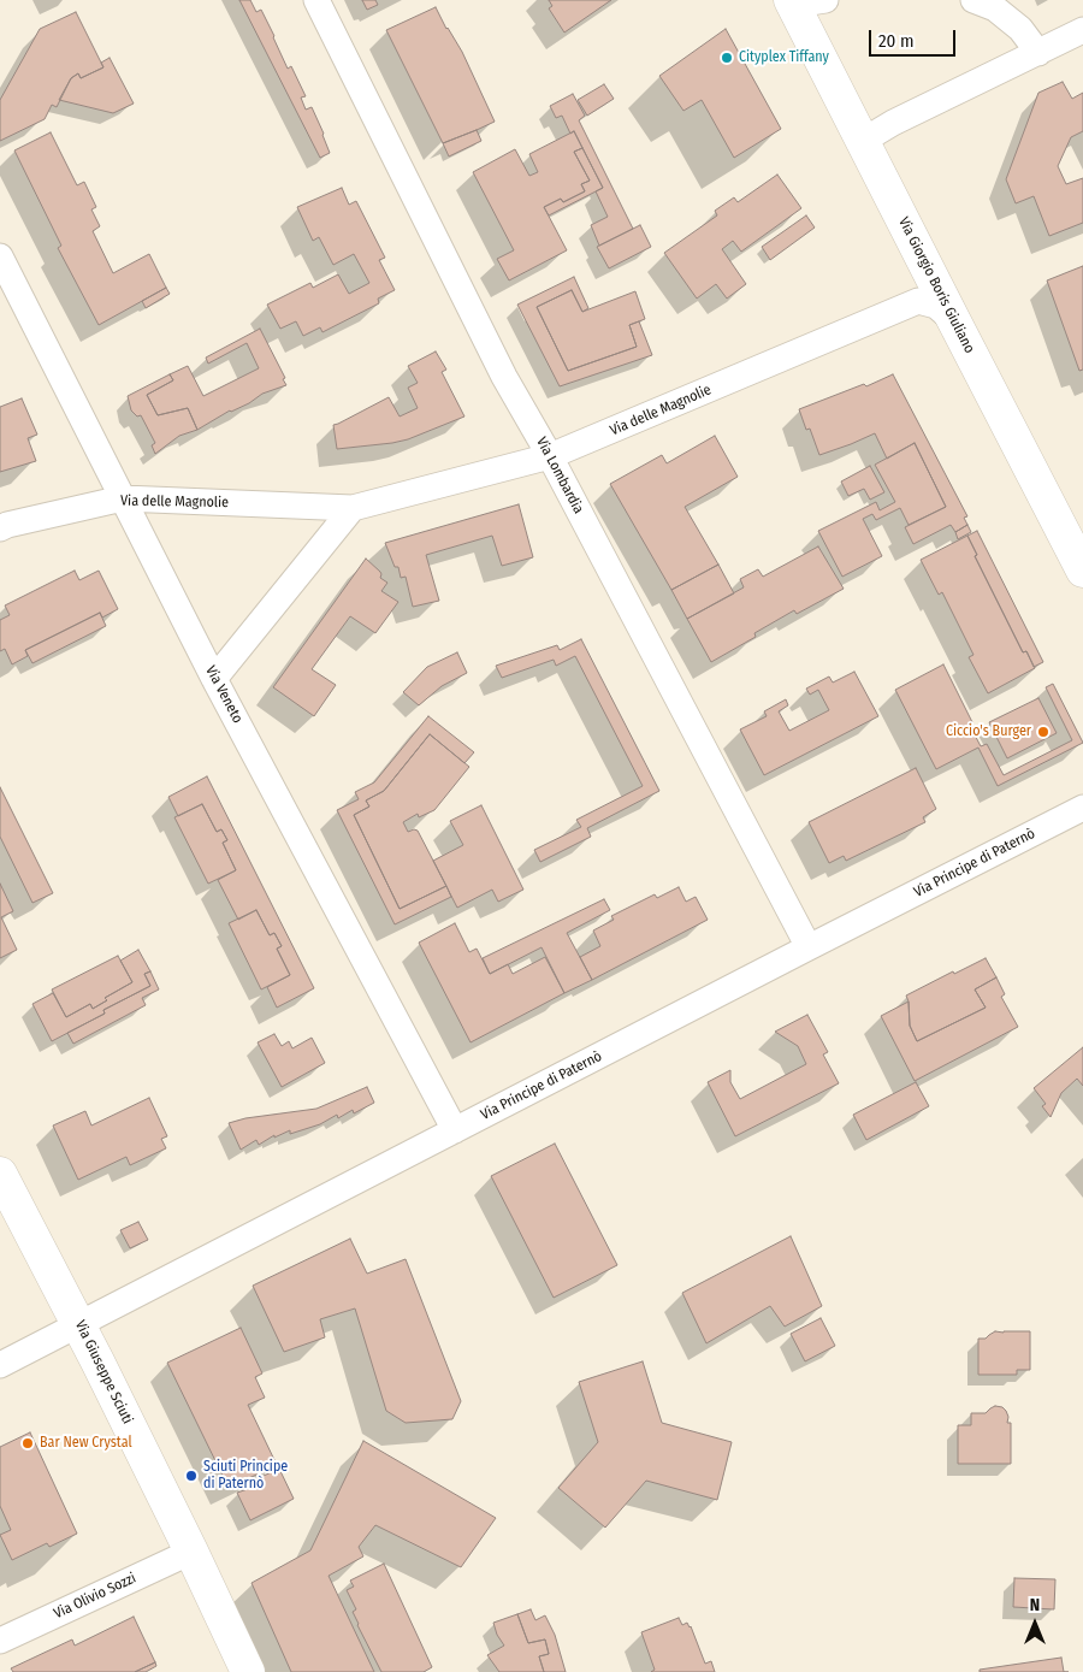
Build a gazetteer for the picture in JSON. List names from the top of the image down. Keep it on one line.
{"streets":{"street":["Via Giorgio Boris Giuliano","Via delle Magnolie","Via Lombardia","Via Veneto","Via Principe di Paternò","Via Giuseppe Sciuti","Via Olivio Sozzi"]},"crossings":[["Via Giorgio Boris Giuliano","Via delle Magnolie"],["Via delle Magnolie","Via Lombardia"],["Via delle Magnolie","Via Veneto"],["Via Lombardia","Via Principe di Paternò"],["Via Veneto","Via Principe di Paternò"],["Via Principe di Paternò","Via Giuseppe Sciuti"],["Via Giuseppe Sciuti","Via Olivio Sozzi"]],"places":["Cityplex Tiffany","Ciccio's Burger","Bar New Crystal","Sciuti Principe di Paternò"],"scale_bar":"20 m","north":"top"}
